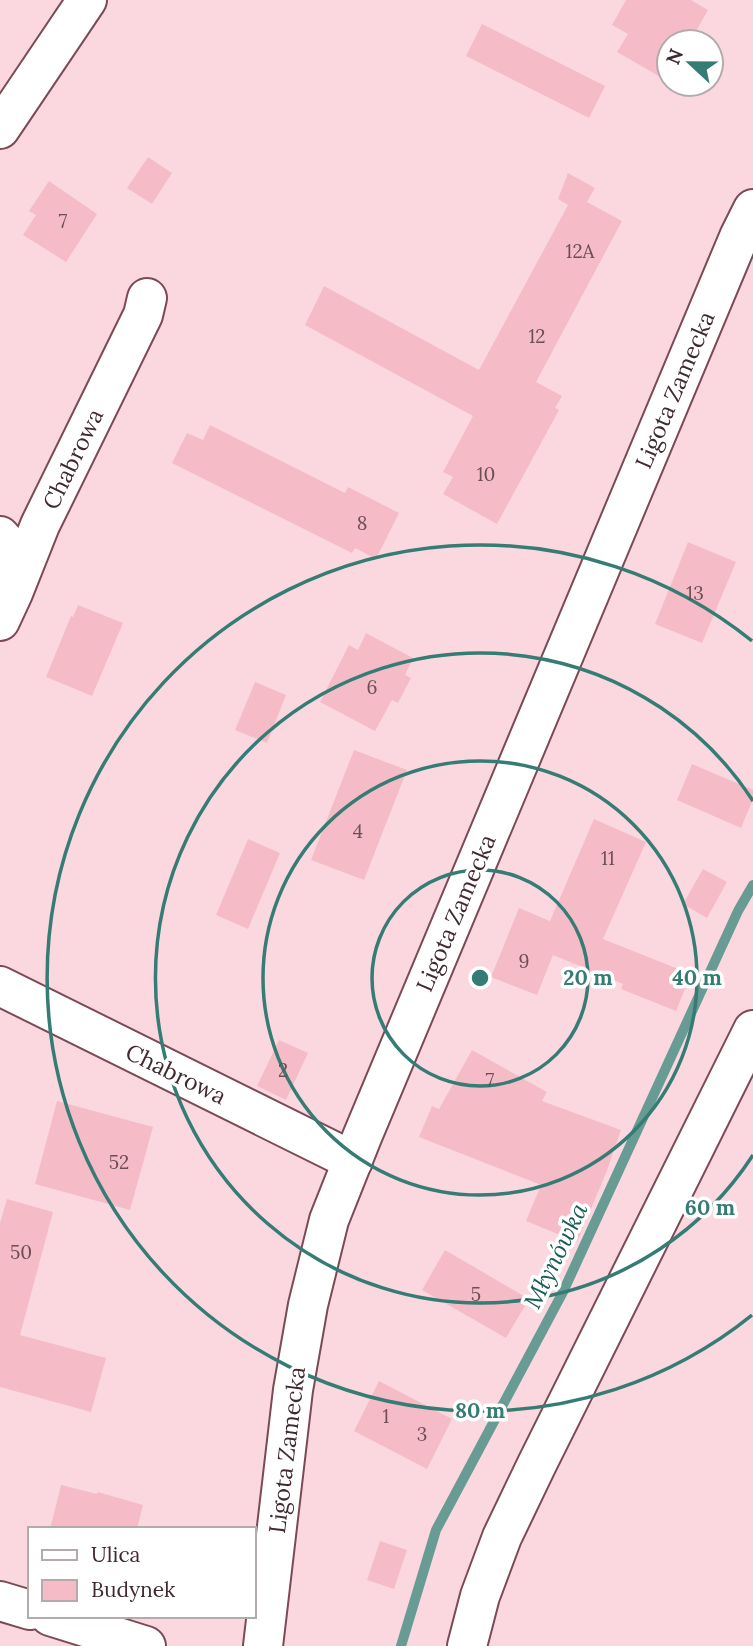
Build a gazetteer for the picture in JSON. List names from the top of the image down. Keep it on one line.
{"streets":{"street":["Ligota Zamecka","Chabrowa"]},"crossings":[["Ligota Zamecka","Chabrowa"]],"water":["Młynówka"],"house_numbers":["7","12A","12","10","8","13","6","4","11","9","2","7","52","50","5","1","3"],"legend":["Ulica","Budynek"],"north":"left","rings":["20 m","40 m","60 m","80 m"]}
